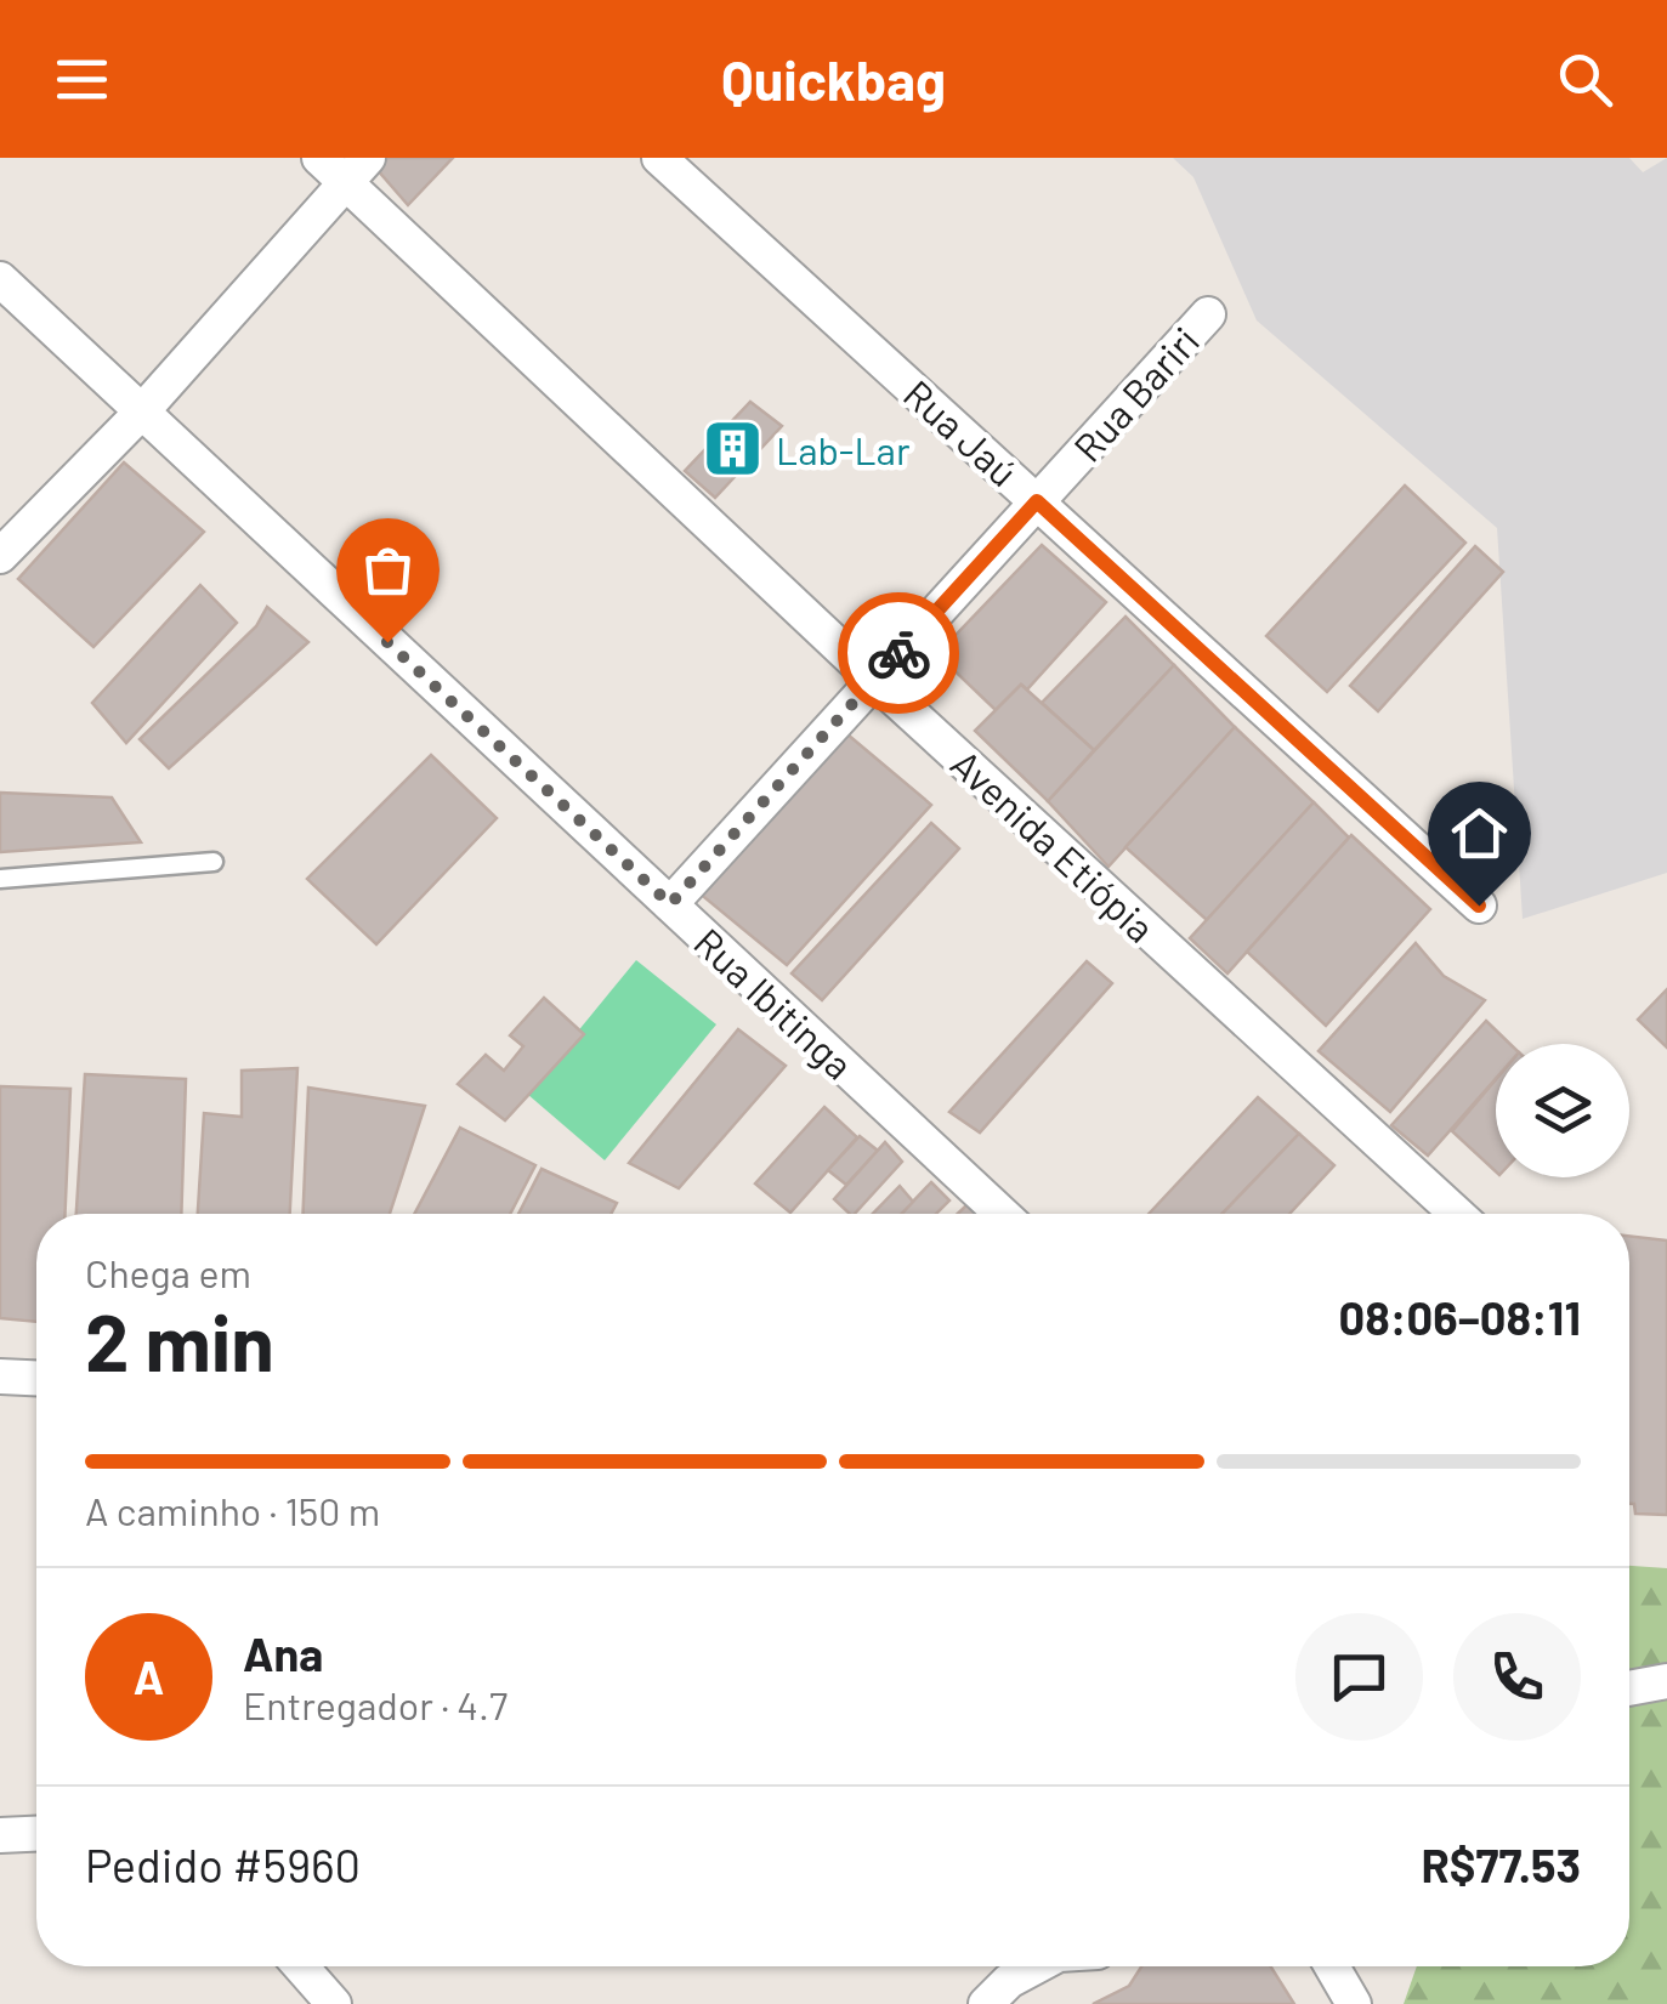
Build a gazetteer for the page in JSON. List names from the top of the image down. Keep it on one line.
{"streets":{"street":["Rua Bariri","Rua Jaú","Avenida Etiópia","Rua Ibitinga"]},"crossings":[["Rua Bariri","Rua Jaú"],["Rua Bariri","Avenida Etiópia"],["Rua Bariri","Rua Ibitinga"]],"places":{"building":["Lab-Lar"]},"page":{"header":"Quickbag","heading":["2 min","Chega em","08:06–08:11"],"panel":["Ana","Entregador · 4.7","Pedido #5960","R$77.53"],"bar":"A caminho · 150 m","round":"A"}}
